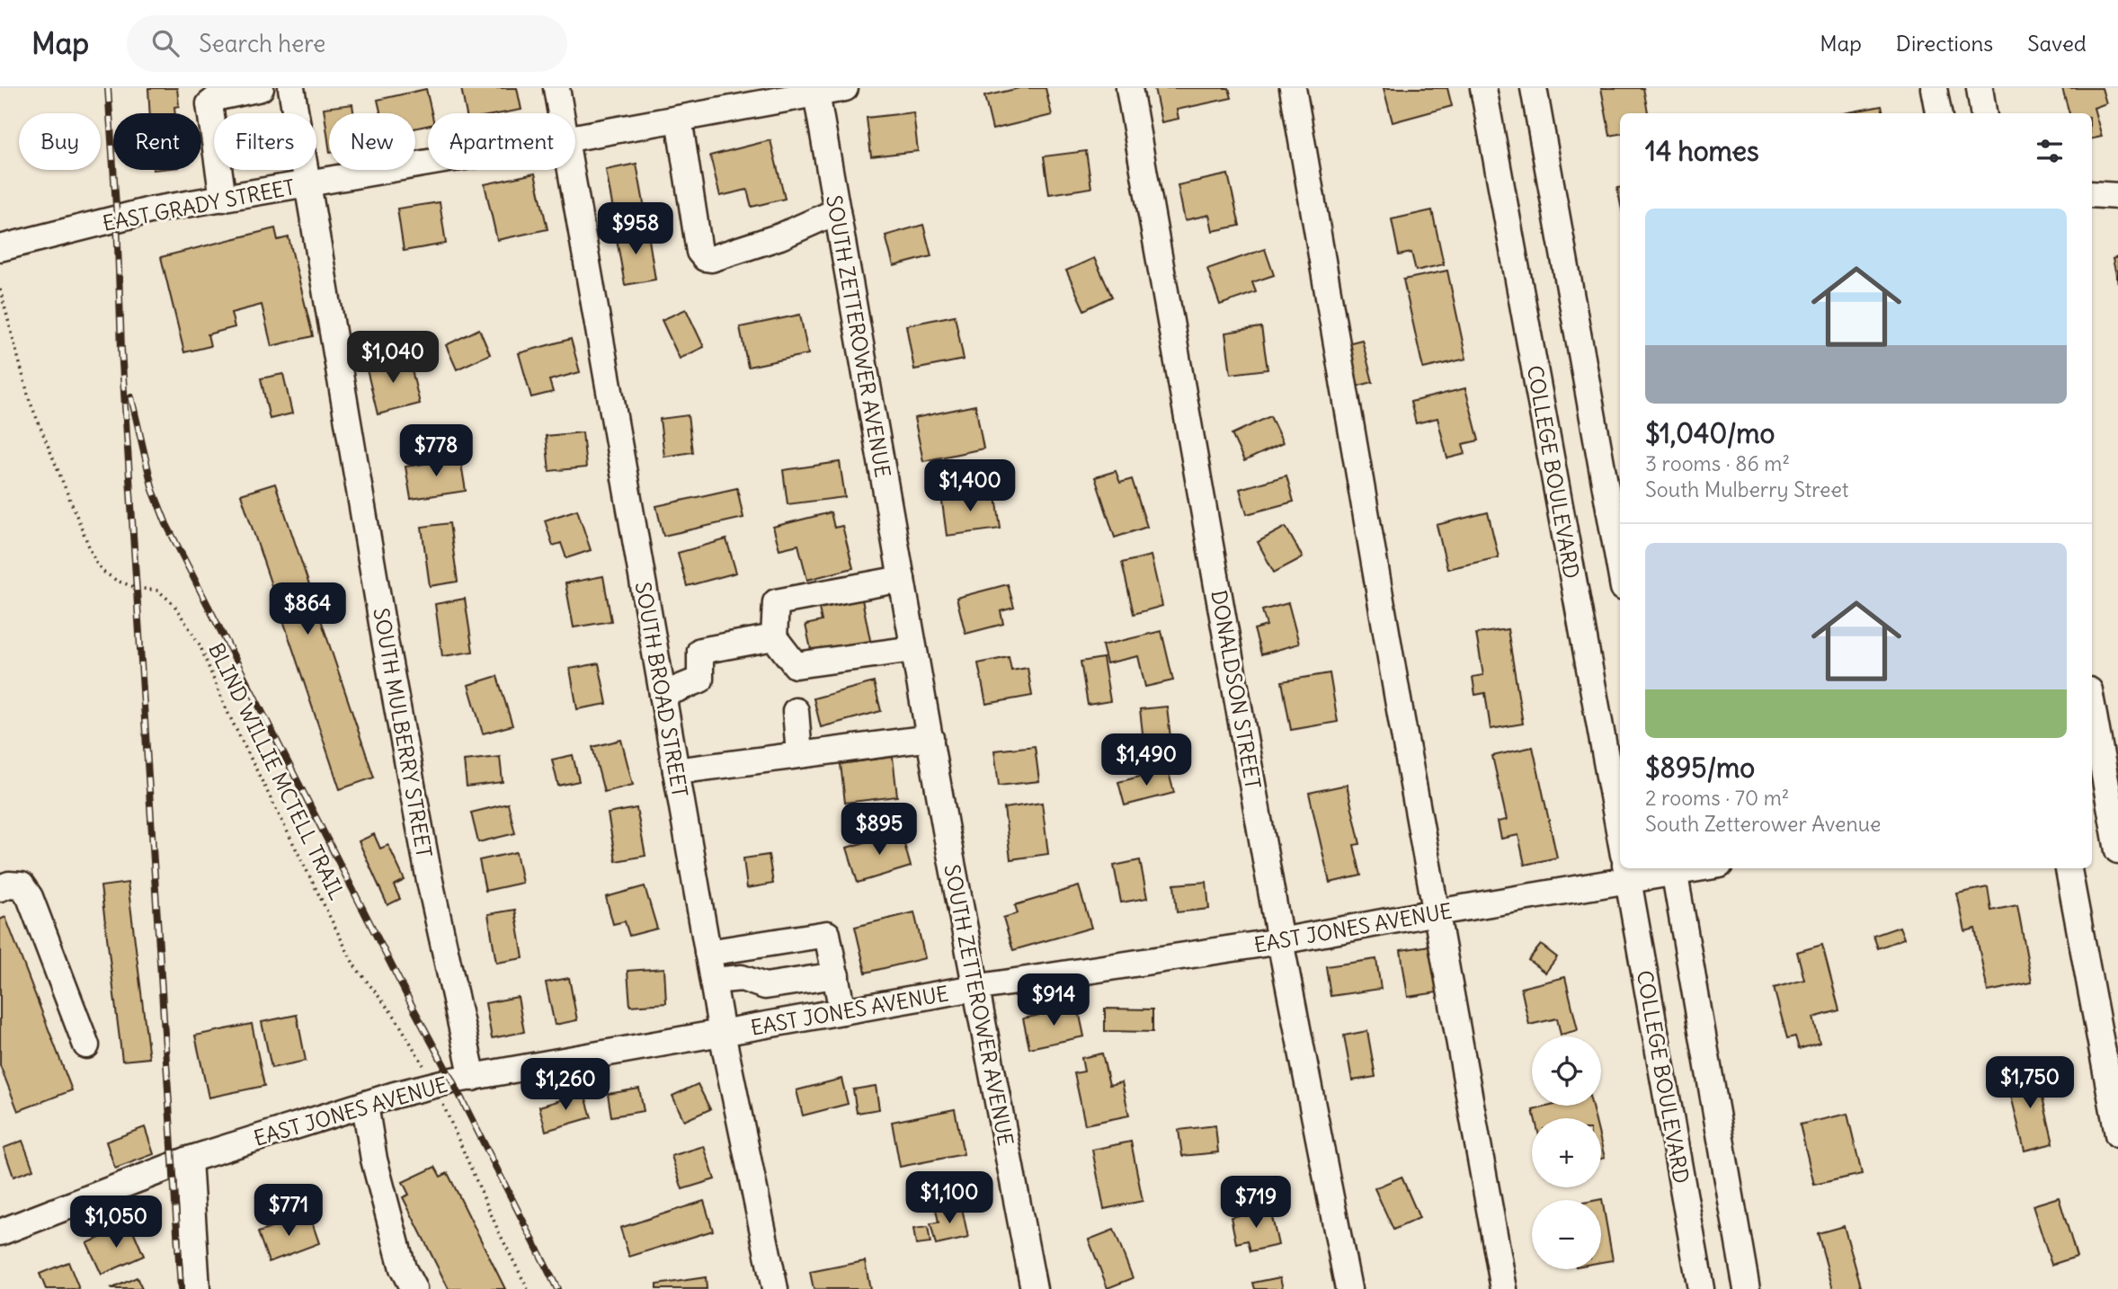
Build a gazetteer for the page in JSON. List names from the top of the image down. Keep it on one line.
{"streets":{"street":["EAST GRADY STREET","SOUTH ZETTEROWER AVENUE","COLLEGE BOULEVARD","SOUTH BROAD STREET","DONALDSON STREET","SOUTH MULBERRY STREET","EAST JONES AVENUE"],"path":["BLIND WILLIE MCTELL TRAIL"]},"crossings":[["EAST GRADY STREET","SOUTH ZETTEROWER AVENUE"],["EAST GRADY STREET","SOUTH MULBERRY STREET"],["SOUTH ZETTEROWER AVENUE","EAST JONES AVENUE"],["COLLEGE BOULEVARD","EAST JONES AVENUE"],["SOUTH BROAD STREET","EAST JONES AVENUE"],["DONALDSON STREET","EAST JONES AVENUE"],["SOUTH MULBERRY STREET","EAST JONES AVENUE"],["BLIND WILLIE MCTELL TRAIL","EAST JONES AVENUE"]],"page":{"header":"Map","search":"Search here","nav":["Map","Directions","Saved"],"chip":["Buy","Rent","Filters","New","Apartment"],"heading":"14 homes","list":[{"name":"$1,040/mo","note":"3 rooms · 86 m² · South Mulberry Street"},{"name":"$895/mo","note":"2 rooms · 70 m² · South Zetterower Avenue"}],"price":["$958","$1,040","$778","$1,400","$864","$1,490","$895","$914","$1,750","$1,260","$1,100","$719","$771","$1,050"],"map_buttons":["+","−"]}}
